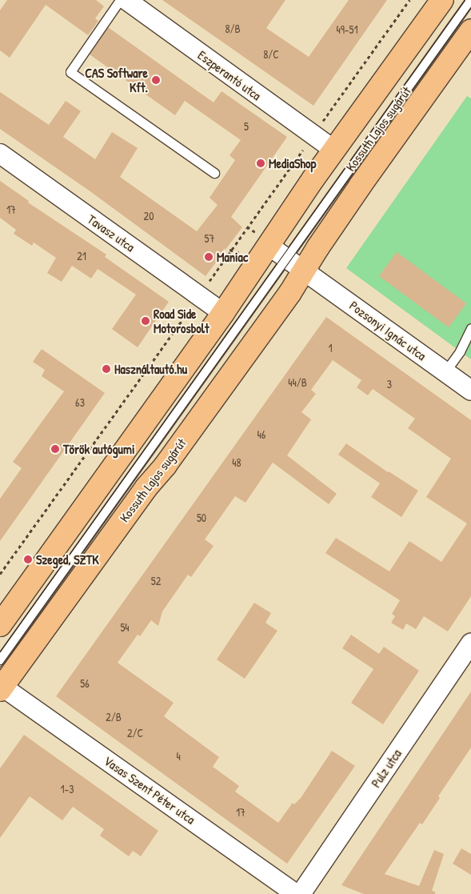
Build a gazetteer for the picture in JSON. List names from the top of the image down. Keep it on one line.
{"streets":{"main road":["Kossuth Lajos sugárút"],"street":["Eszperantó utca","Tavasz utca","Pozsonyi Ignác utca","Pulz utca","Vasas Szent Péter utca"]},"crossings":[["Eszperantó utca","Kossuth Lajos sugárút"],["Kossuth Lajos sugárút","Tavasz utca"],["Kossuth Lajos sugárút","Pozsonyi Ignác utca"],["Kossuth Lajos sugárút","Vasas Szent Péter utca"]],"places":["CAS Software Kft.","MediaShop","Maniac","Road Side Motorosbolt","Használtautó.hu","Török autógumi","Szeged, SZTK"],"house_numbers":["8/B","49-51","8/C","5","17","20","57","21","1","44/B","3","63","46","48","50","52","54","56","2/B","2/C","4","1-3","17"]}
